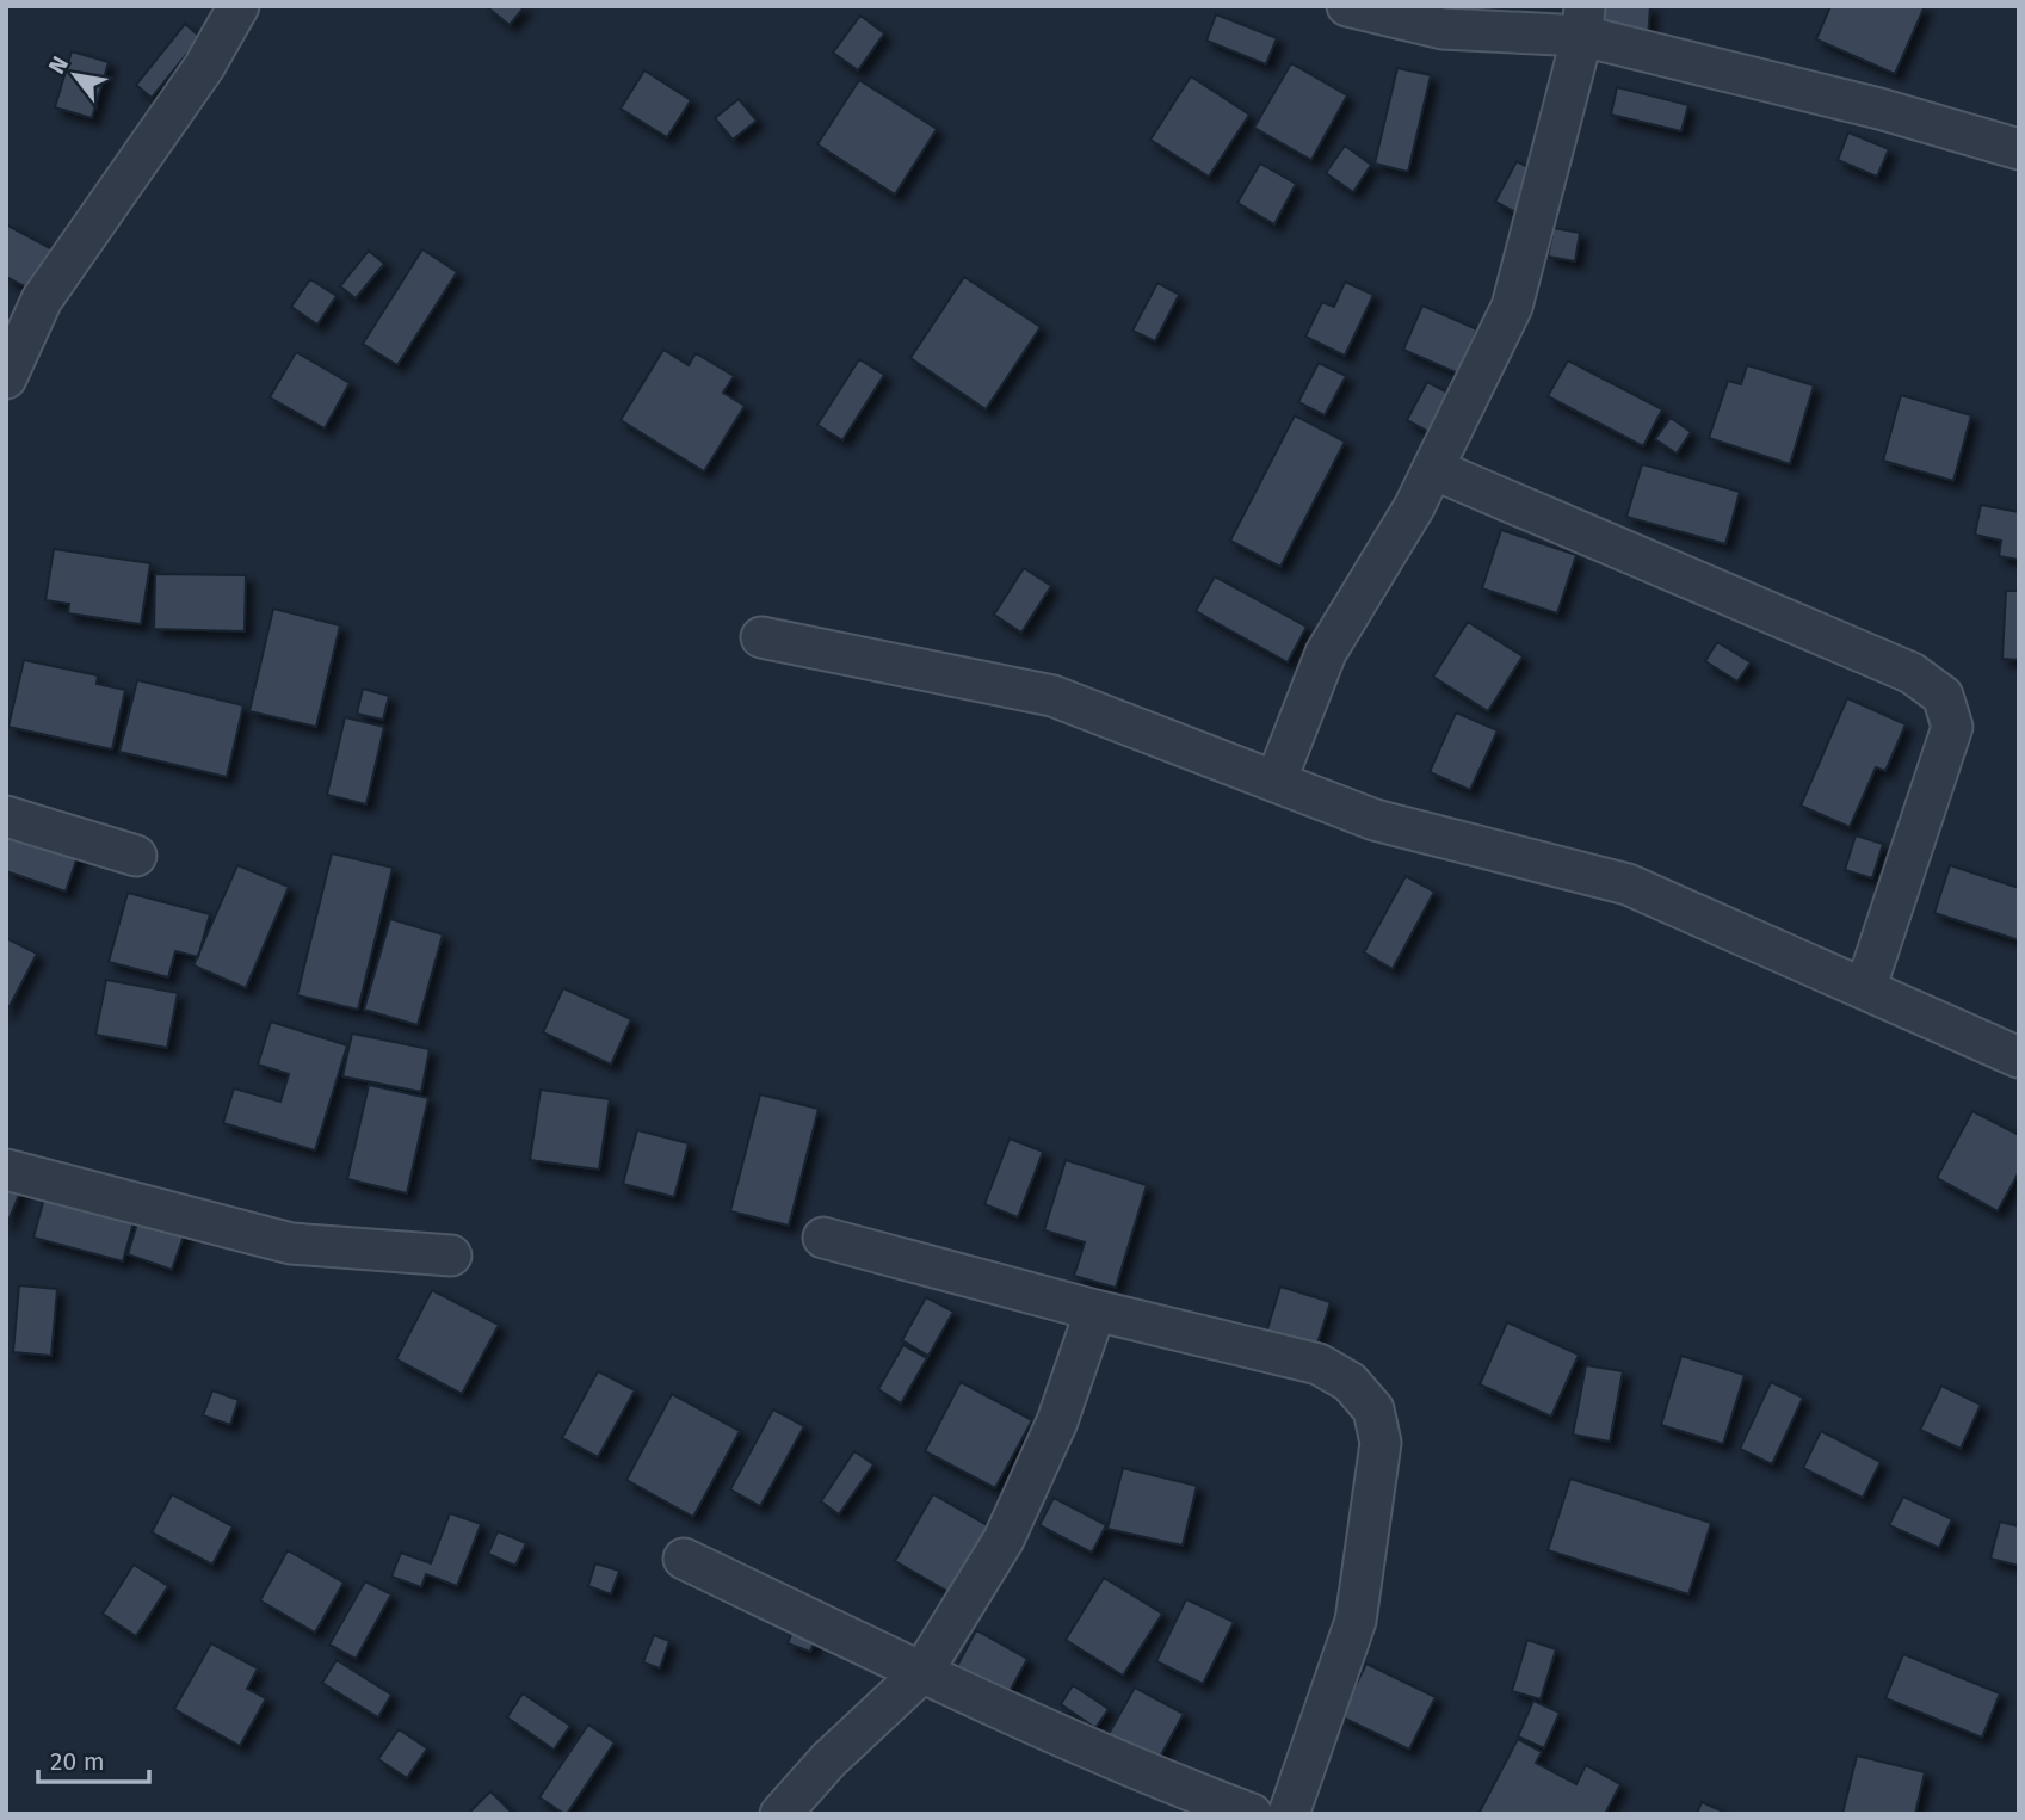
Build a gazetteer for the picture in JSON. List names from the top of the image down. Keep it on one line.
{"scale_bar":"20 m","north":"top left"}
